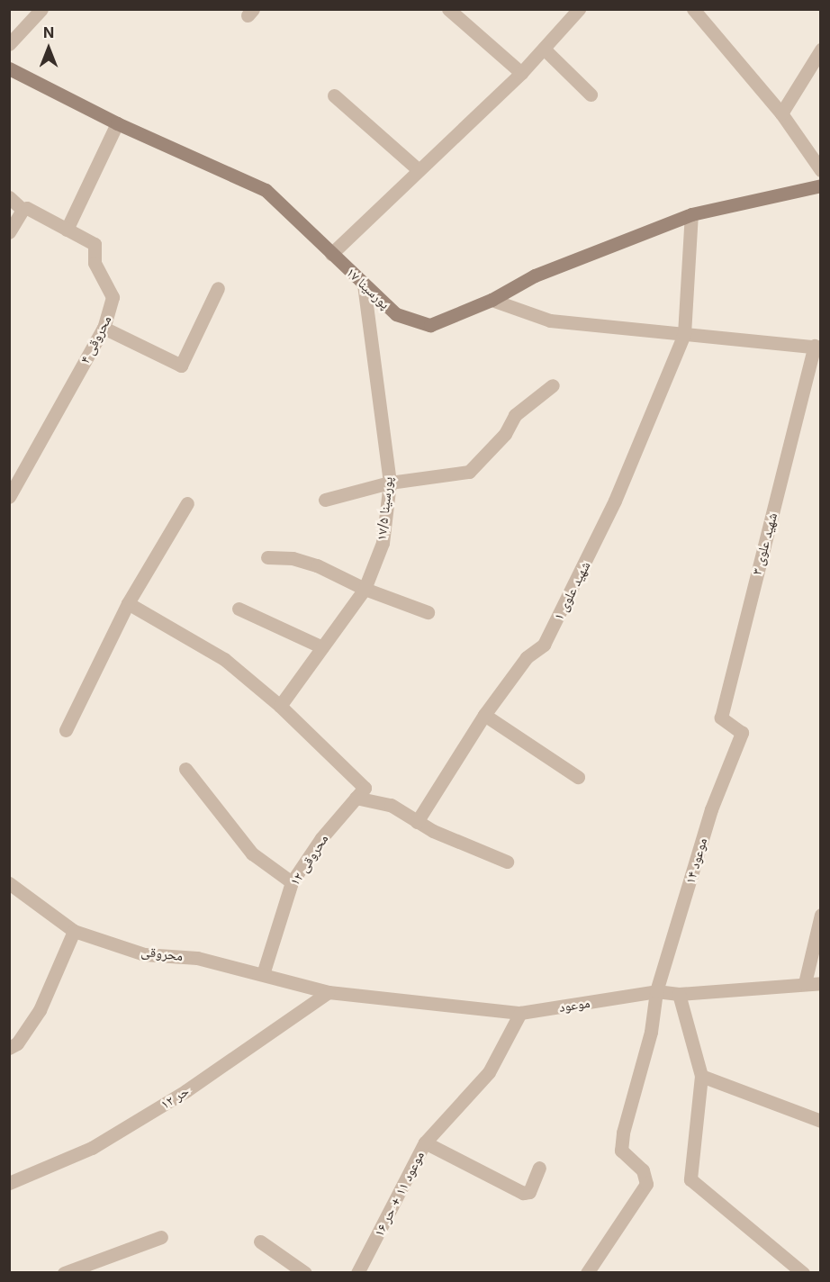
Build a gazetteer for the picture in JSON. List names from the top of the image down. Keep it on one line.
{"streets":{"street":["پورسینا ۱۷","محروقی ۴","پورسینا ۱۷/۵","شهید علوی ۳","شهید علوی ۱","محروقی ۱۲","موعود ۱۴","محروقی","موعود","حر ۱۲","موعود ۱۱ + حر ۱۶"]},"crossings":[["پورسینا ۱۷","پورسینا ۱۷/۵"],["پورسینا ۱۷","شهید علوی ۱"],["شهید علوی ۳","موعود ۱۴"],["محروقی ۱۲","محروقی"],["موعود ۱۴","موعود"],["محروقی","موعود"],["محروقی","حر ۱۲"],["موعود","حر ۱۲"],["موعود","موعود ۱۱ + حر ۱۶"]],"north":"top"}
